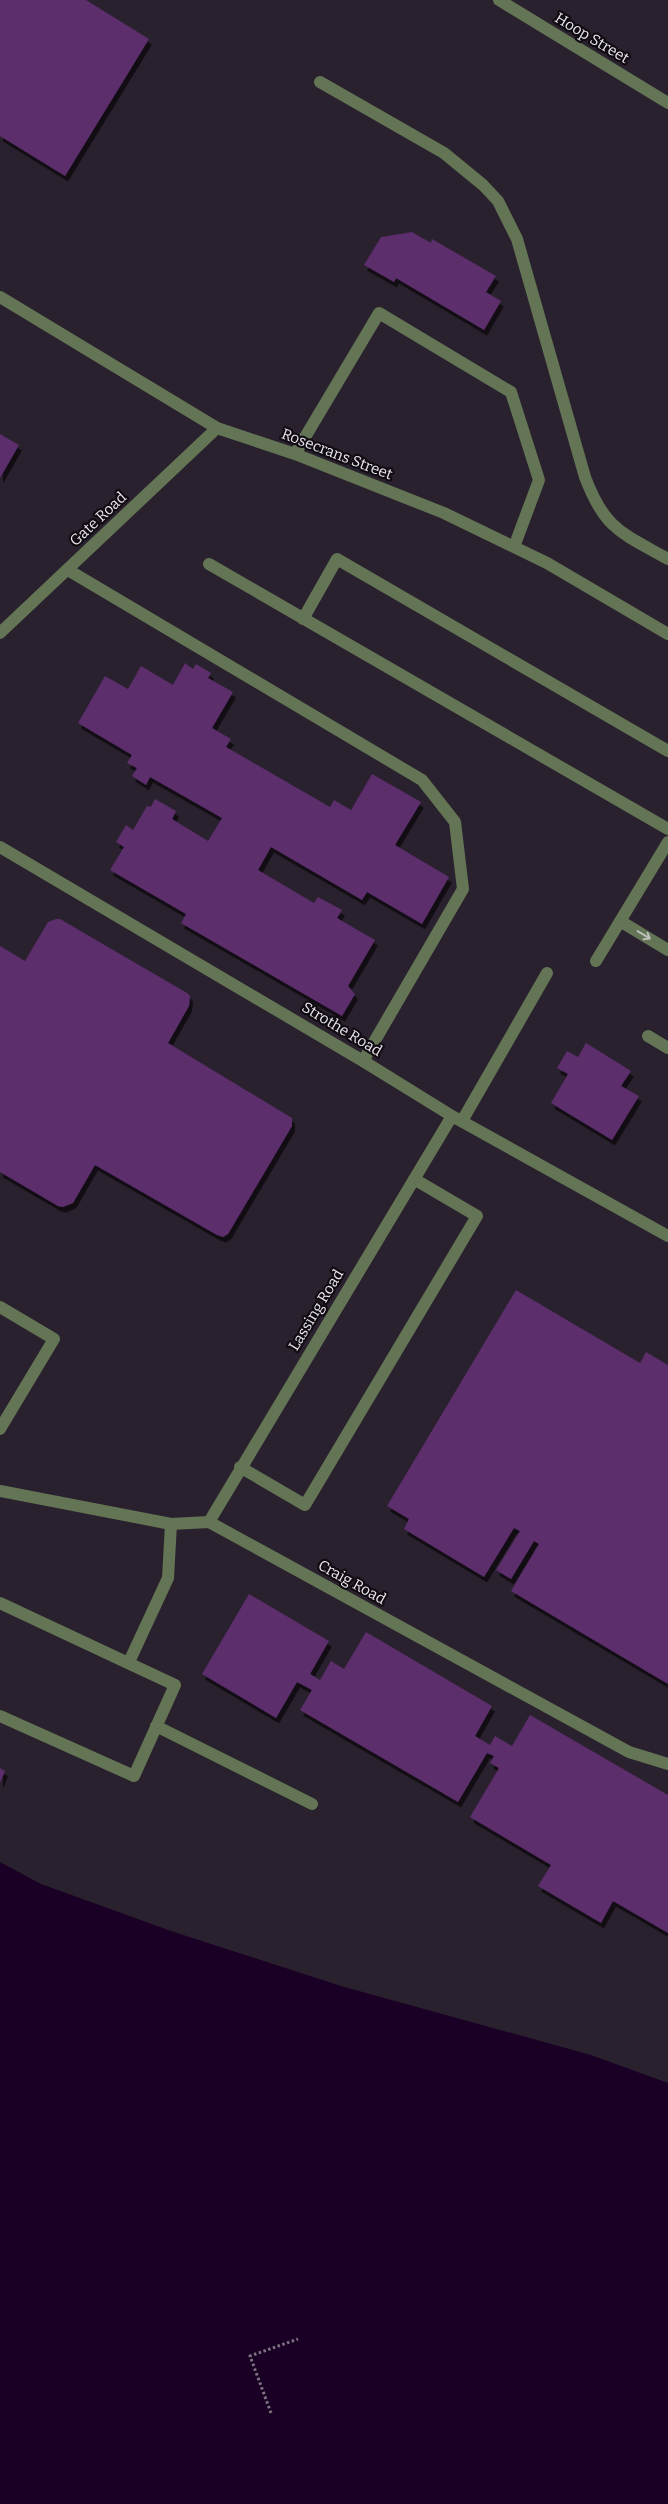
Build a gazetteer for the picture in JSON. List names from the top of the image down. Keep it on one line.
{"streets":{"street":["Hoop Street","Rosecrans Street","Gate Road","Strothe Road","Lassing Road","Craig Road"]},"crossings":[["Rosecrans Street","Gate Road"],["Strothe Road","Lassing Road"],["Lassing Road","Craig Road"]]}
